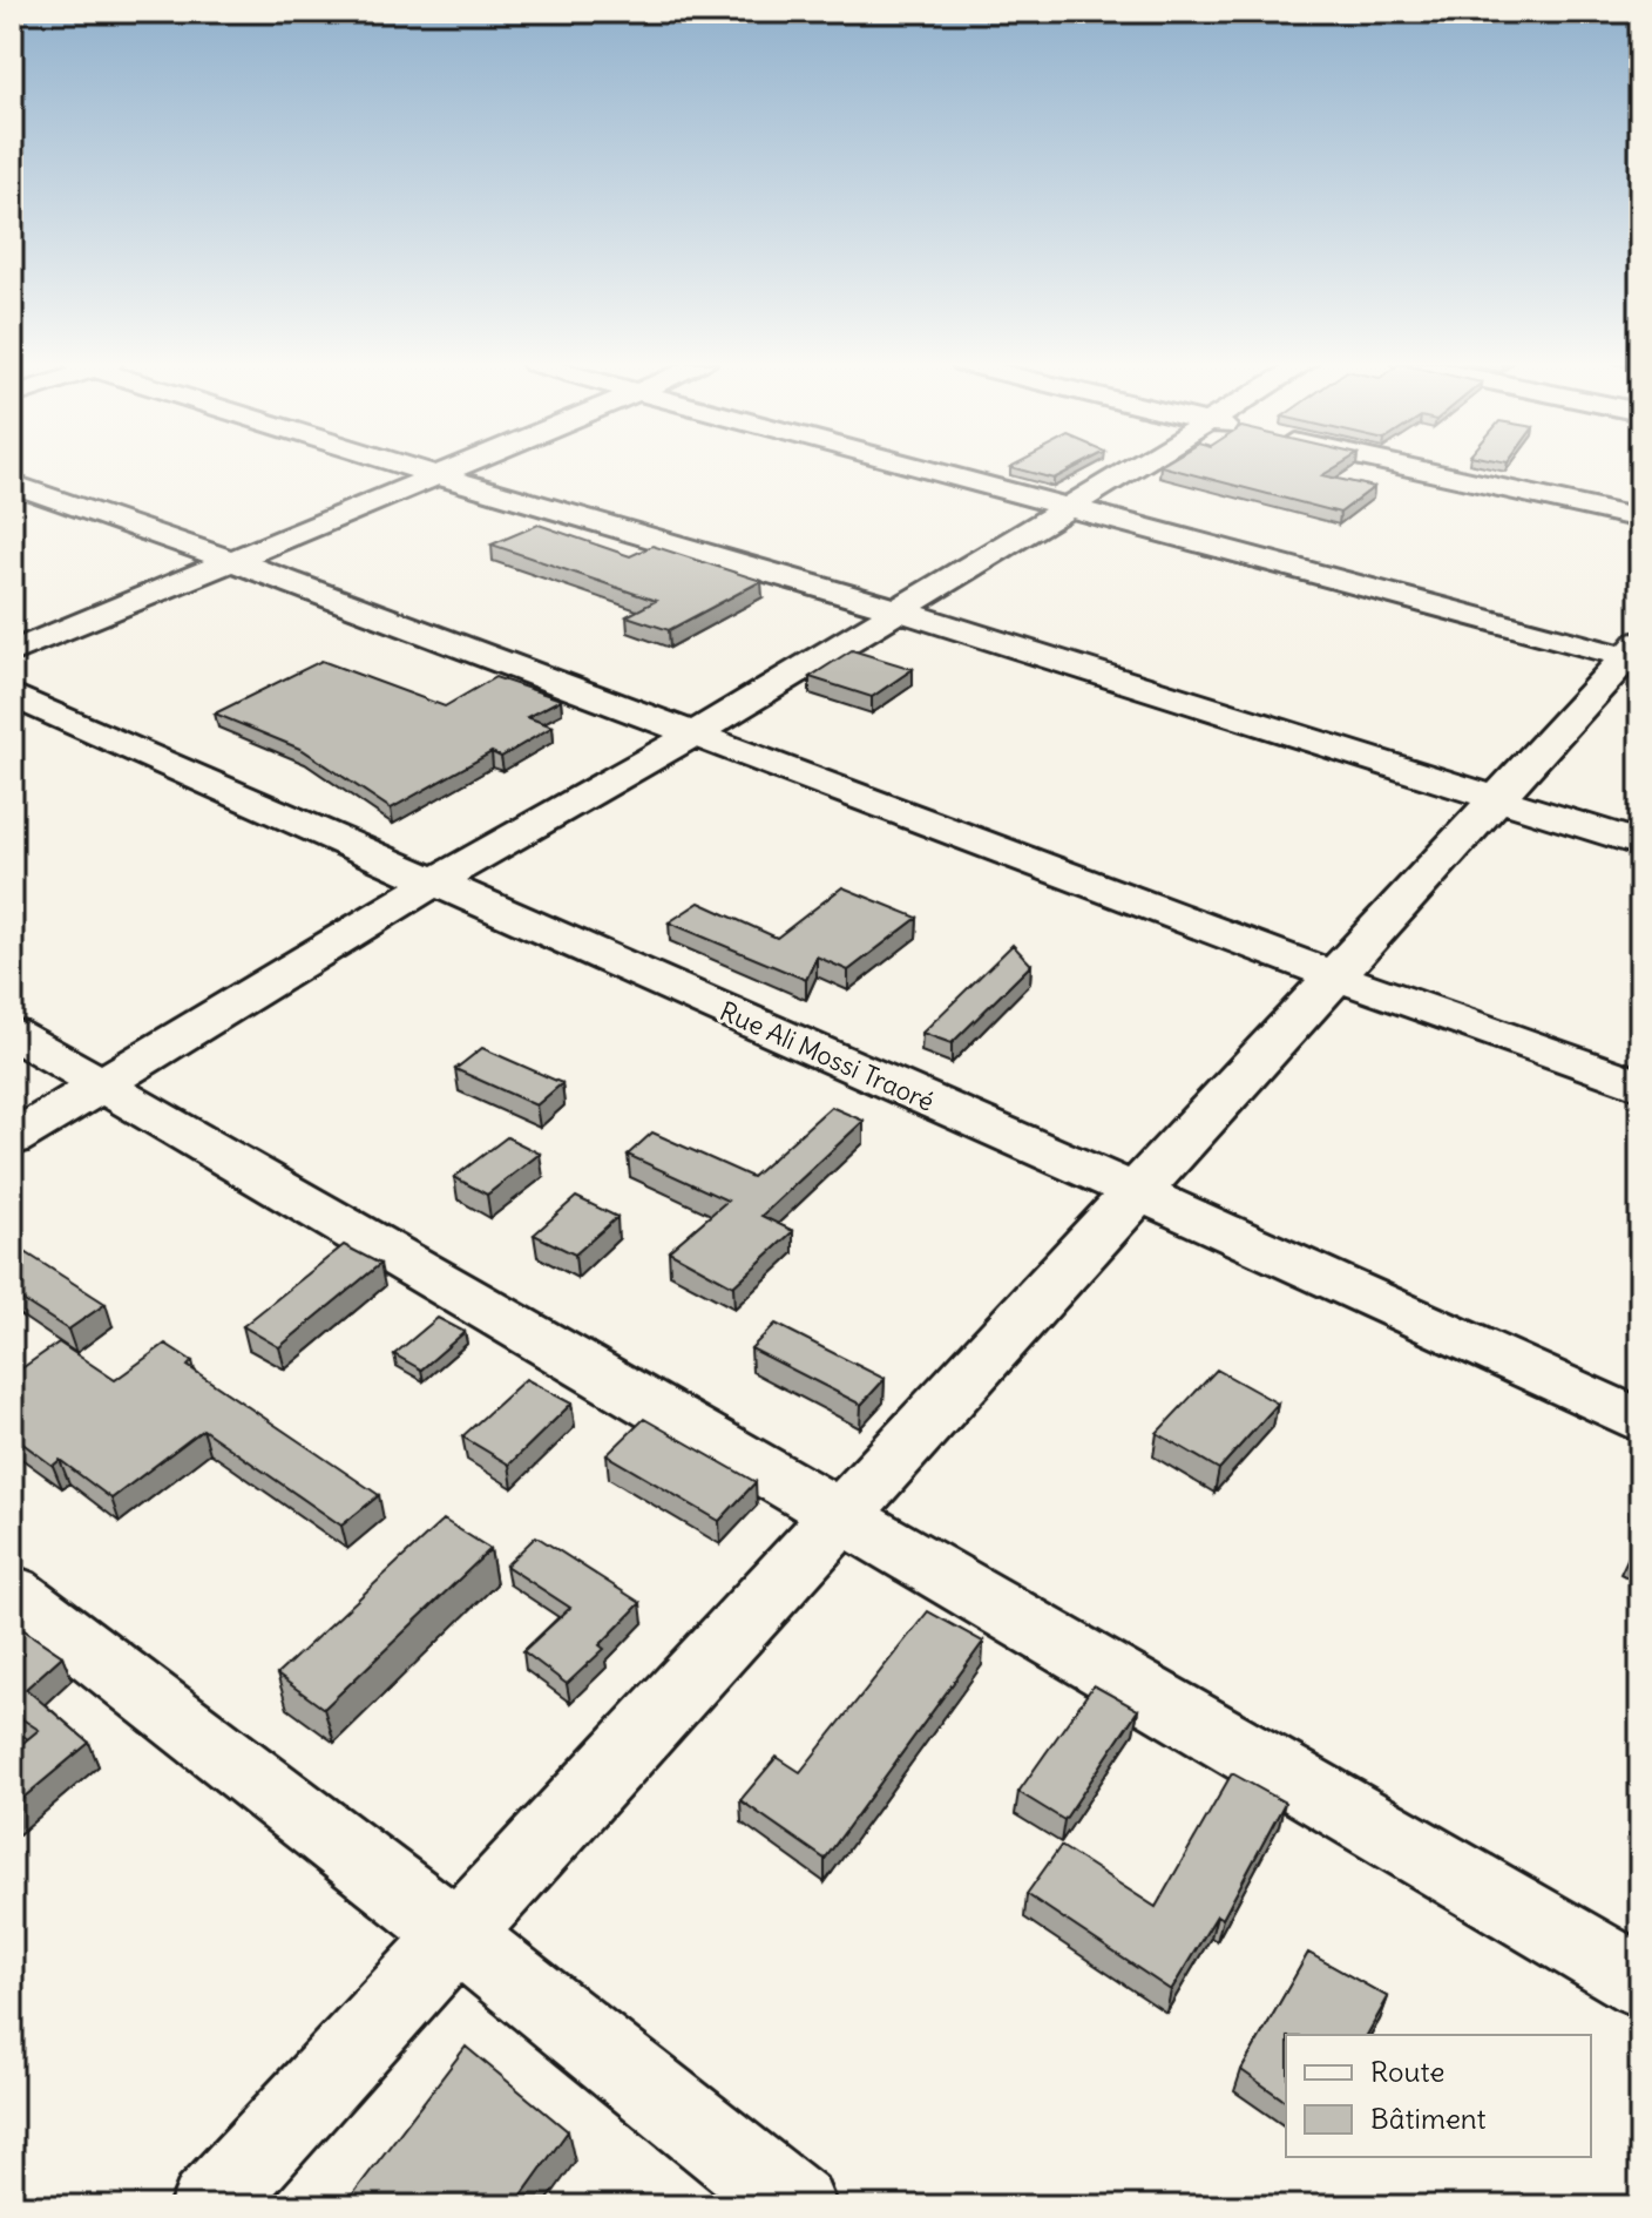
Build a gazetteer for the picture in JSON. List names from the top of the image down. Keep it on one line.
{"streets":{"street":["Rue Ali Mossi Traoré"]},"legend":["Route","Bâtiment"]}
